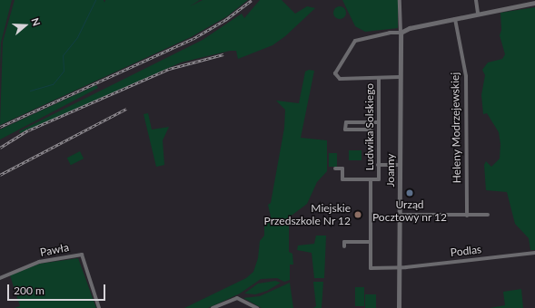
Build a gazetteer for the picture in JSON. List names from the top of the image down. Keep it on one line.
{"streets":{"street":["Ludwika Solskiego","Heleny Modrzejewskiej","Joanny","Pawła","Podlas"]},"crossings":[["Ludwika Solskiego","Joanny"],["Ludwika Solskiego","Podlas"],["Joanny","Podlas"]],"places":["Urząd Pocztowy nr 12","Miejskie Przedszkole Nr 12"],"scale_bar":"200 m","north":"right"}
